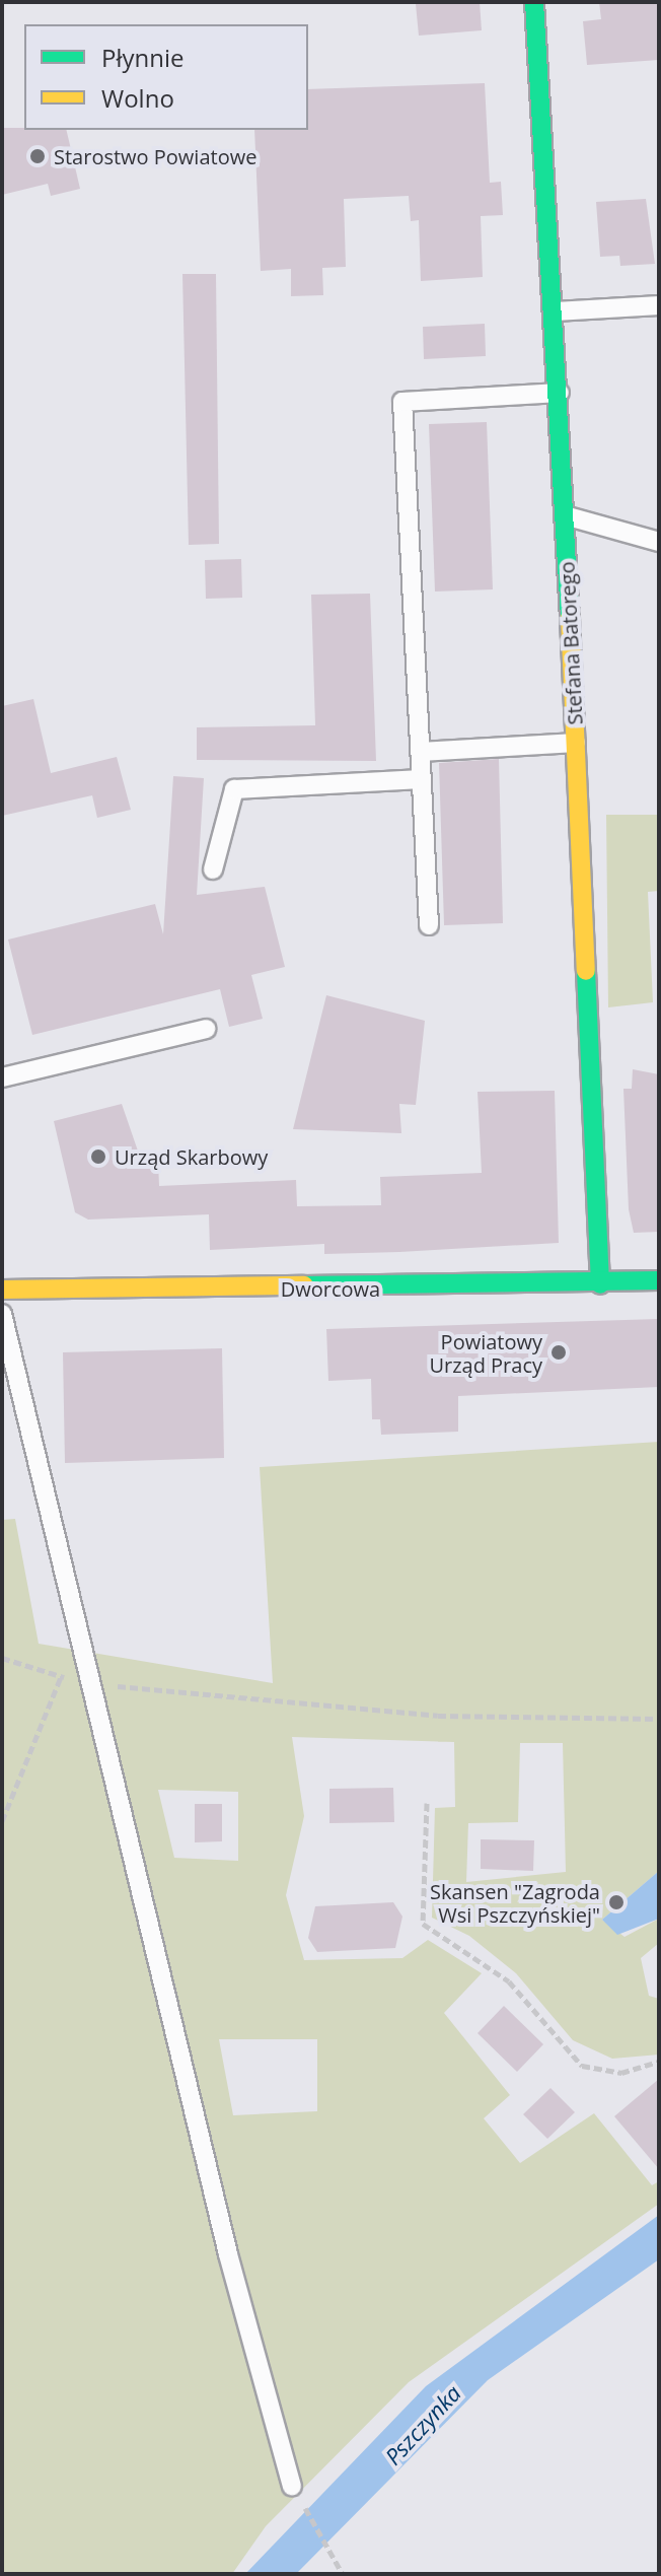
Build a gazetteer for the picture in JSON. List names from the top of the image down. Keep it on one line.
{"streets":{"street":["Stefana Batorego","Dworcowa"]},"crossings":[["Stefana Batorego","Dworcowa"]],"water":["Pszczynka"],"places":["Starostwo Powiatowe","Urząd Skarbowy","Powiatowy Urząd Pracy","Skansen \"Zagroda Wsi Pszczyńskiej\""],"legend":["Płynnie","Wolno"]}
